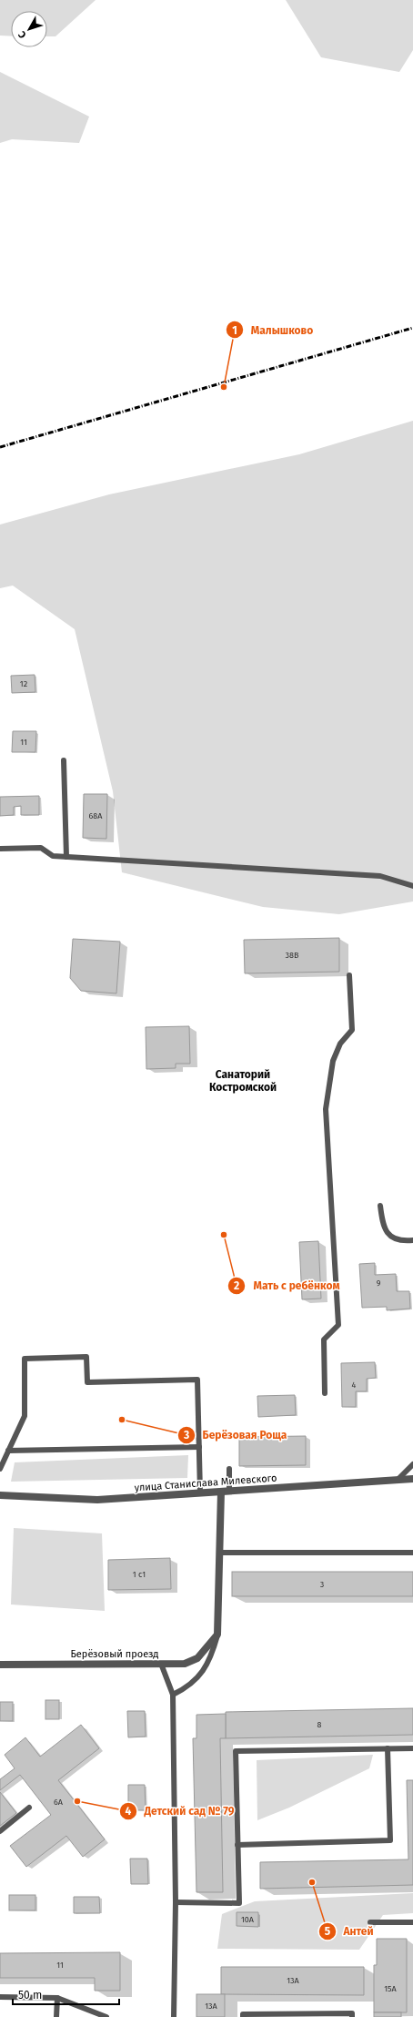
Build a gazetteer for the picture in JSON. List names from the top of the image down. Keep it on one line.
{"streets":{"street":["улица Станислава Милевского","Берёзовый проезд"]},"districts":["Санаторий Костромской"],"places":["Малышково","Мать с ребёнком","Берёзовая Роща","Детский сад № 79","Антей"],"house_numbers":["12","11","68А","38В","9","4","1 с1","3","8","6А","10А","11","13А","15А","13А"],"scale_bar":"50 m","north":"bottom left"}
